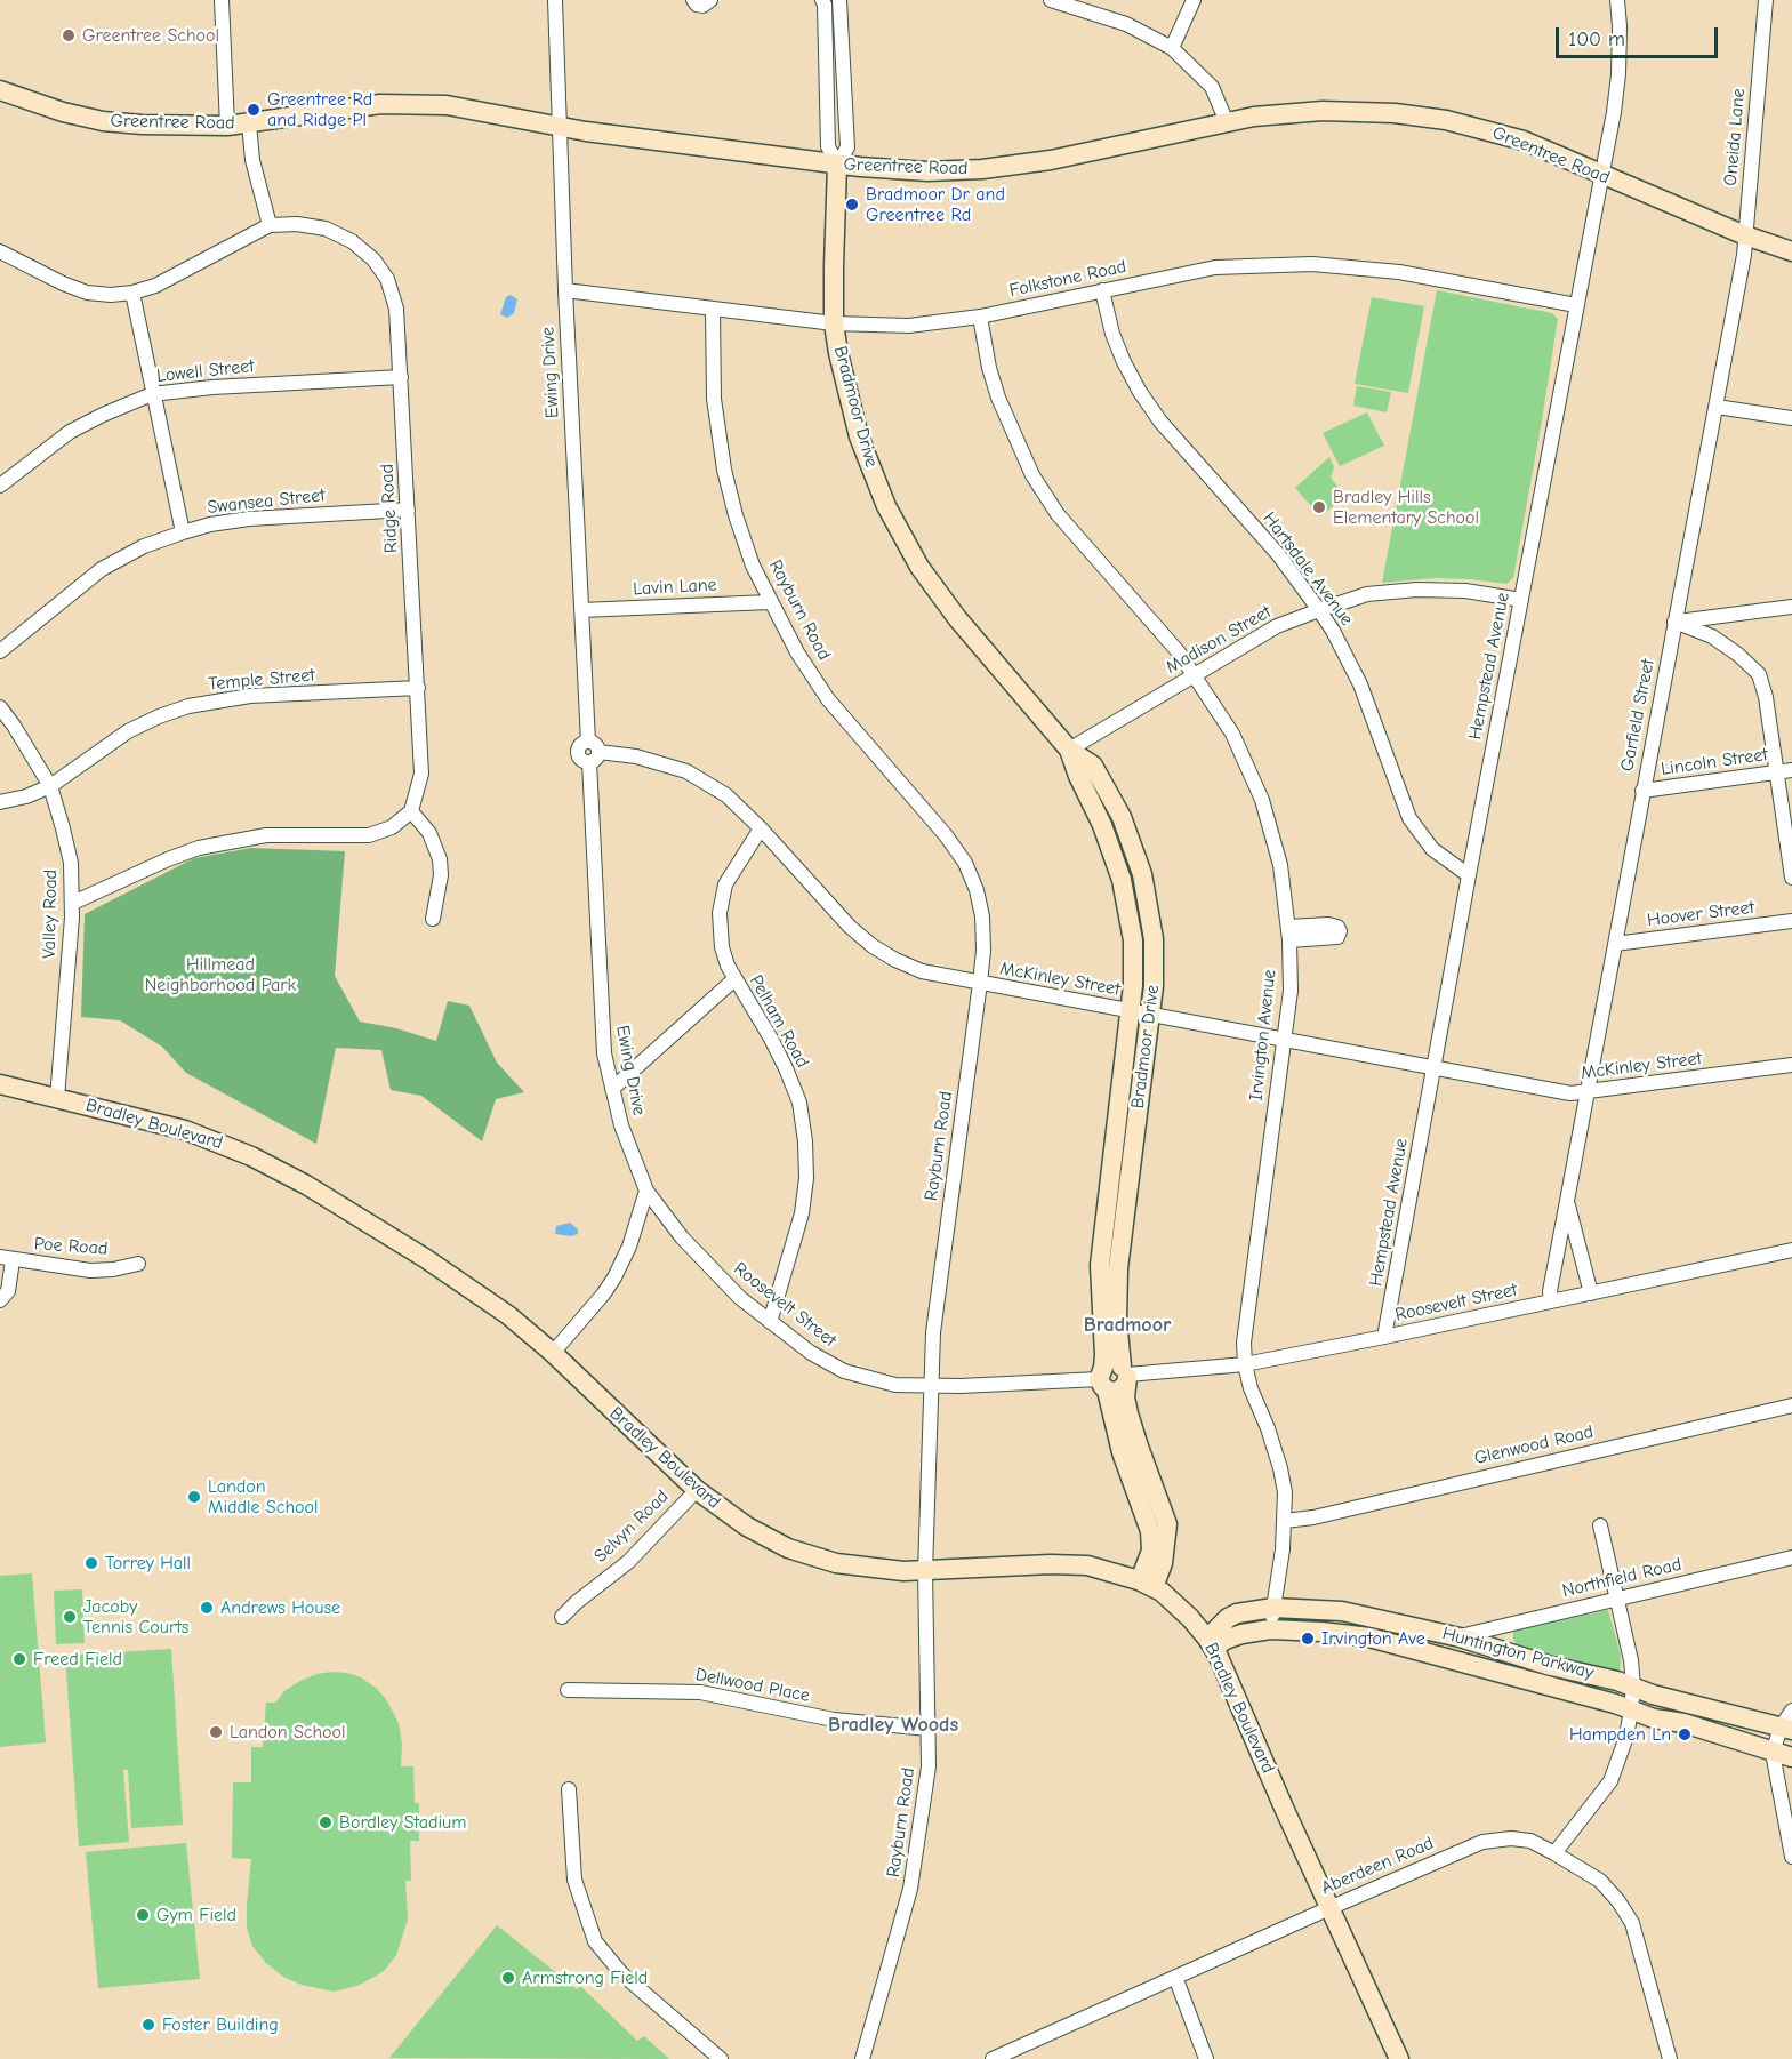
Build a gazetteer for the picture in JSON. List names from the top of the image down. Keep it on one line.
{"streets":{"street":["Greentree Road","Oneida Lane","Folkstone Road","Lowell Street","Ewing Drive","Bradmoor Drive","Swansea Street","Ridge Road","Hartsdale Avenue","Lavin Lane","Rayburn Road","Madison Street","Hempstead Avenue","Temple Street","Garfield Street","Lincoln Street","Valley Road","Hoover Street","McKinley Street","Pelham Road","Irvington Avenue","Bradley Boulevard","Poe Road","Roosevelt Street","Glenwood Road","Selvyn Road","Northfield Road","Huntington Parkway","Dellwood Place","Aberdeen Road"]},"crossings":[["Greentree Road","Oneida Lane"],["Greentree Road","Ewing Drive"],["Greentree Road","Bradmoor Drive"],["Greentree Road","Hempstead Avenue"],["Greentree Road","Garfield Street"],["Oneida Lane","Garfield Street"],["Folkstone Road","Ewing Drive"],["Folkstone Road","Bradmoor Drive"],["Folkstone Road","Hartsdale Avenue"],["Folkstone Road","Rayburn Road"],["Folkstone Road","Hempstead Avenue"],["Folkstone Road","Irvington Avenue"],["Lowell Street","Ridge Road"],["Ewing Drive","Lavin Lane"],["Ewing Drive","McKinley Street"],["Ewing Drive","Roosevelt Street"],["Bradmoor Drive","Madison Street"],["Bradmoor Drive","McKinley Street"],["Bradmoor Drive","Bradley Boulevard"],["Bradmoor Drive","Roosevelt Street"],["Swansea Street","Ridge Road"],["Ridge Road","Temple Street"],["Hartsdale Avenue","Madison Street"],["Hartsdale Avenue","Hempstead Avenue"],["Lavin Lane","Rayburn Road"],["Rayburn Road","McKinley Street"],["Rayburn Road","Bradley Boulevard"],["Rayburn Road","Roosevelt Street"],["Rayburn Road","Dellwood Place"],["Madison Street","Hempstead Avenue"],["Madison Street","Irvington Avenue"],["Hempstead Avenue","McKinley Street"],["Hempstead Avenue","Roosevelt Street"],["Temple Street","Valley Road"],["Garfield Street","Lincoln Street"],["Garfield Street","Hoover Street"],["Garfield Street","McKinley Street"],["Garfield Street","Roosevelt Street"],["Valley Road","Bradley Boulevard"],["McKinley Street","Pelham Road"],["McKinley Street","Irvington Avenue"],["Pelham Road","Roosevelt Street"],["Irvington Avenue","Roosevelt Street"],["Irvington Avenue","Glenwood Road"],["Irvington Avenue","Huntington Parkway"],["Bradley Boulevard","Selvyn Road"],["Bradley Boulevard","Huntington Parkway"],["Bradley Boulevard","Aberdeen Road"],["Northfield Road","Huntington Parkway"]],"districts":["Bradmoor","Bradley Woods"],"parks":["Hillmead Neighborhood Park"],"places":["Greentree School","Greentree Rd and Ridge Pl","Bradmoor Dr and Greentree Rd","Bradley Hills Elementary School","Landon Middle School","Torrey Hall","Andrews House","Jacoby Tennis Courts","Irvington Ave","Freed Field","Landon School","Hampden Ln","Bordley Stadium","Gym Field","Armstrong Field","Foster Building"],"scale_bar":"100 m"}
